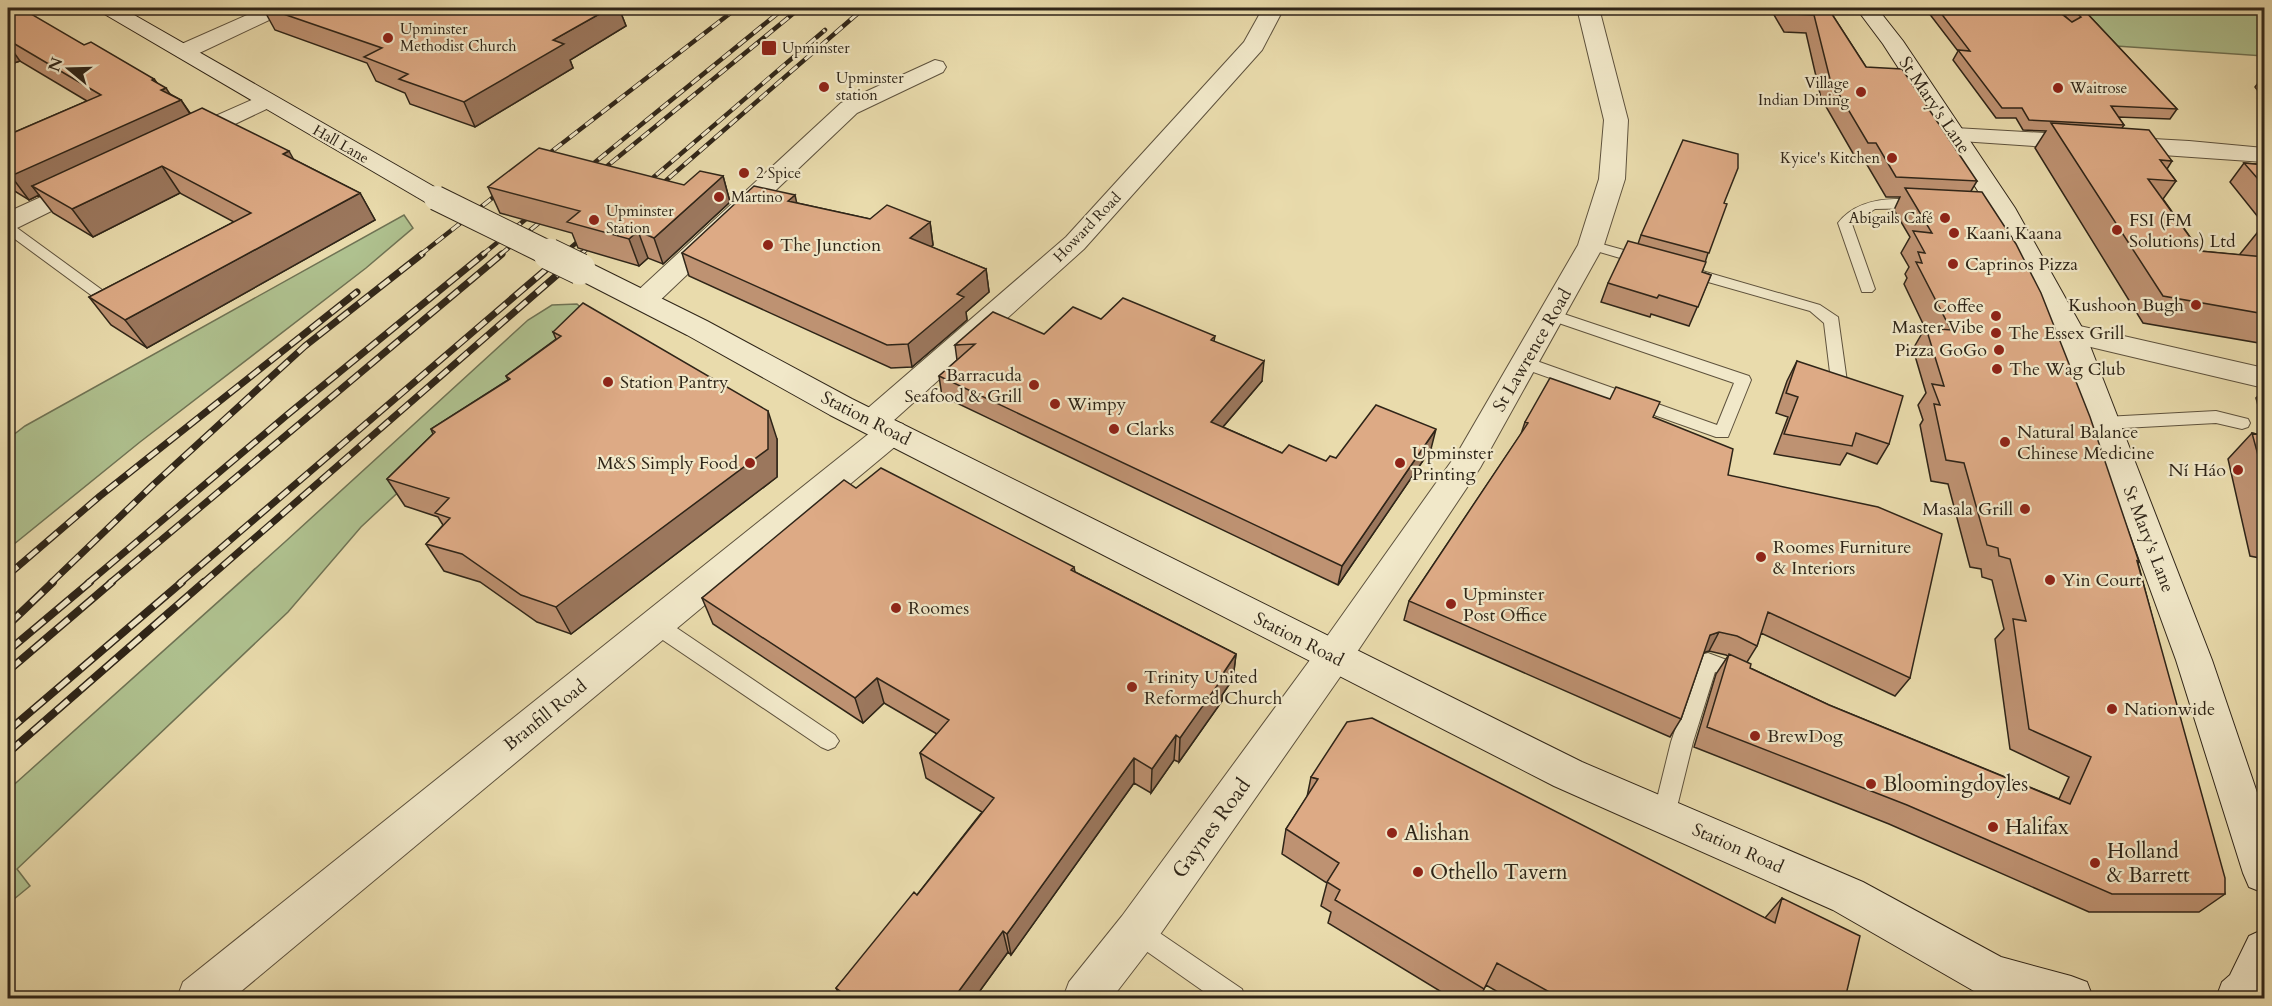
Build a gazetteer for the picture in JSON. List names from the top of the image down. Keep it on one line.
{"streets":{"street":["St Mary's Lane","Hall Lane","Howard Road","St Lawrence Road","Station Road","Branfill Road","Gaynes Road"]},"crossings":[["Hall Lane","Station Road"],["Howard Road","Station Road"],["Howard Road","Branfill Road"],["St Lawrence Road","Station Road"],["St Lawrence Road","Gaynes Road"],["Station Road","Branfill Road"],["Station Road","Gaynes Road"]],"places":{"other":["Upminster Methodist Church","Upminster station","Waitrose","Village Indian Dining","Kyice's Kitchen","2 Spice","Martino","Abigails Café","Upminster Station","FSI (FM Solutions) Ltd","Kaani Kaana","The Junction","Caprinos Pizza","Kushoon Bugh","Coffee Master Vibe","The Essex Grill","Pizza GoGo","The Wag Club","Station Pantry","Barracuda Seafood & Grill","Wimpy","Clarks","Natural Balance Chinese Medicine","M&S Simply Food","Upminster Printing","Ní Háo","Masala Grill","Roomes Furniture & Interiors","Yin Court","Upminster Post Office","Roomes","Trinity United Reformed Church","Nationwide","BrewDog","Bloomingdoyles","Halifax","Alishan","Holland & Barrett","Othello Tavern"],"transit":["Upminster"]},"north":"left"}
